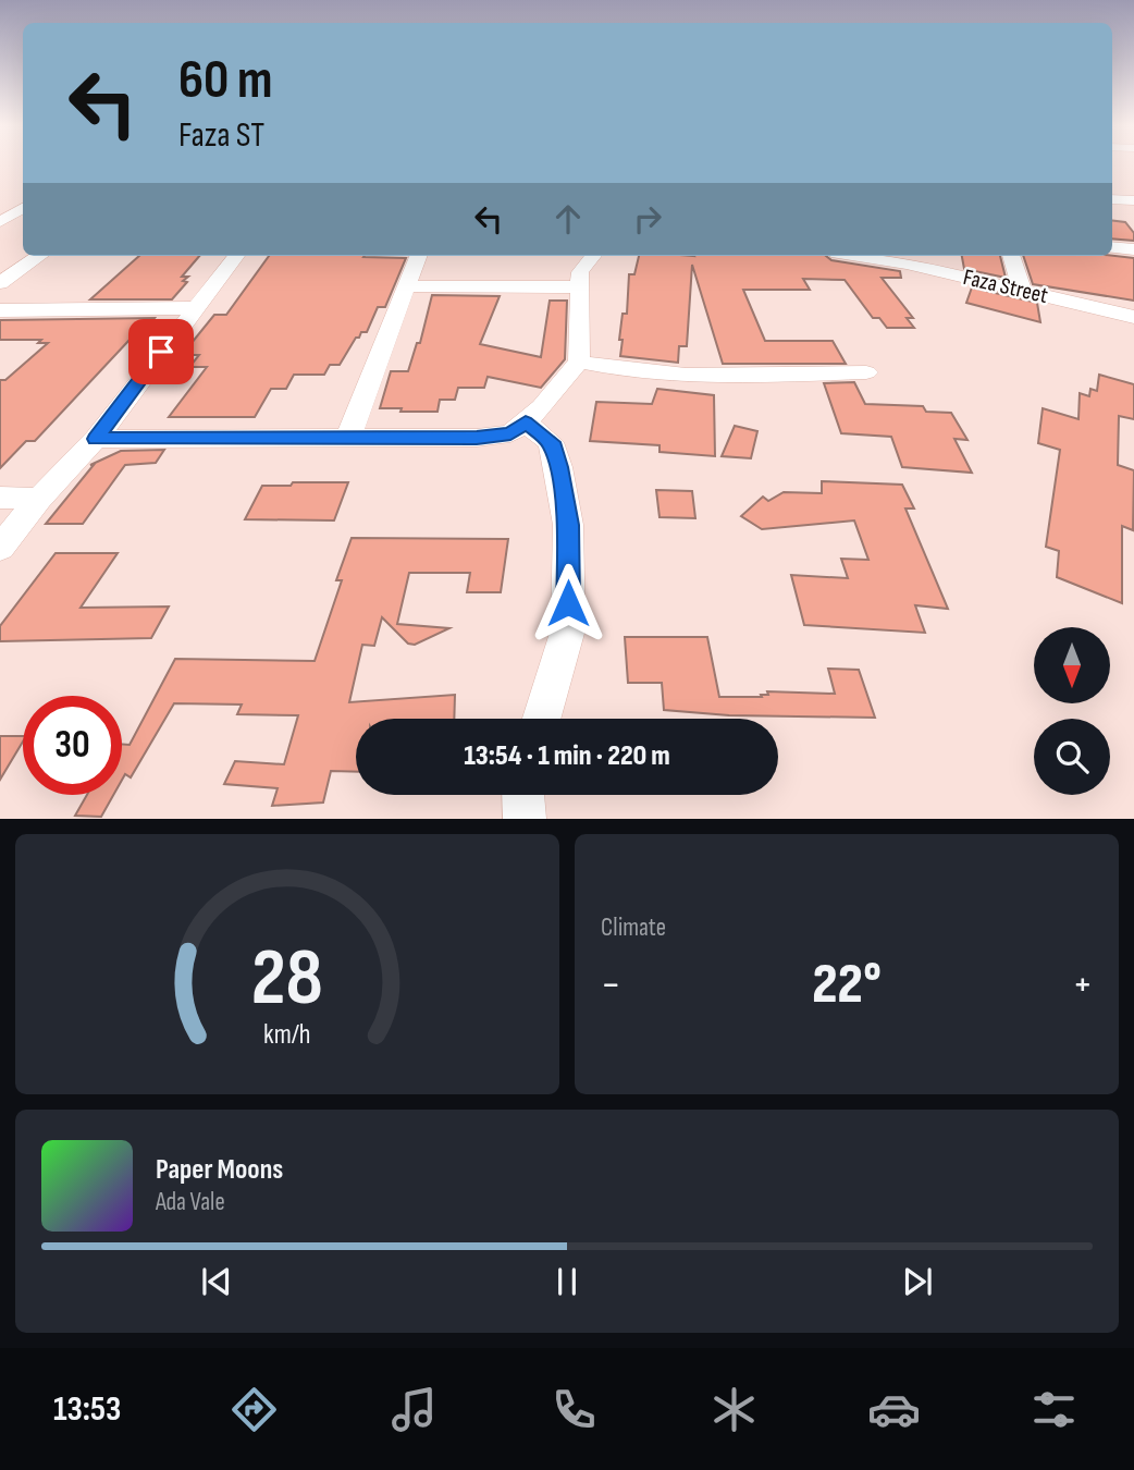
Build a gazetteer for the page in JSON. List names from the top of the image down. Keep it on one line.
{"streets":{"street":["Faza Street"]},"north":"bottom","page":{"turn":["60 m","Faza ST"],"limit":"30","trip":"13:54 · 1 min · 220 m","tile":"Climate","heat":["−","22°","+"],"song":["Paper Moons","Ada Vale"],"tabs":"13:53","gauge":["28","km/h"]}}
